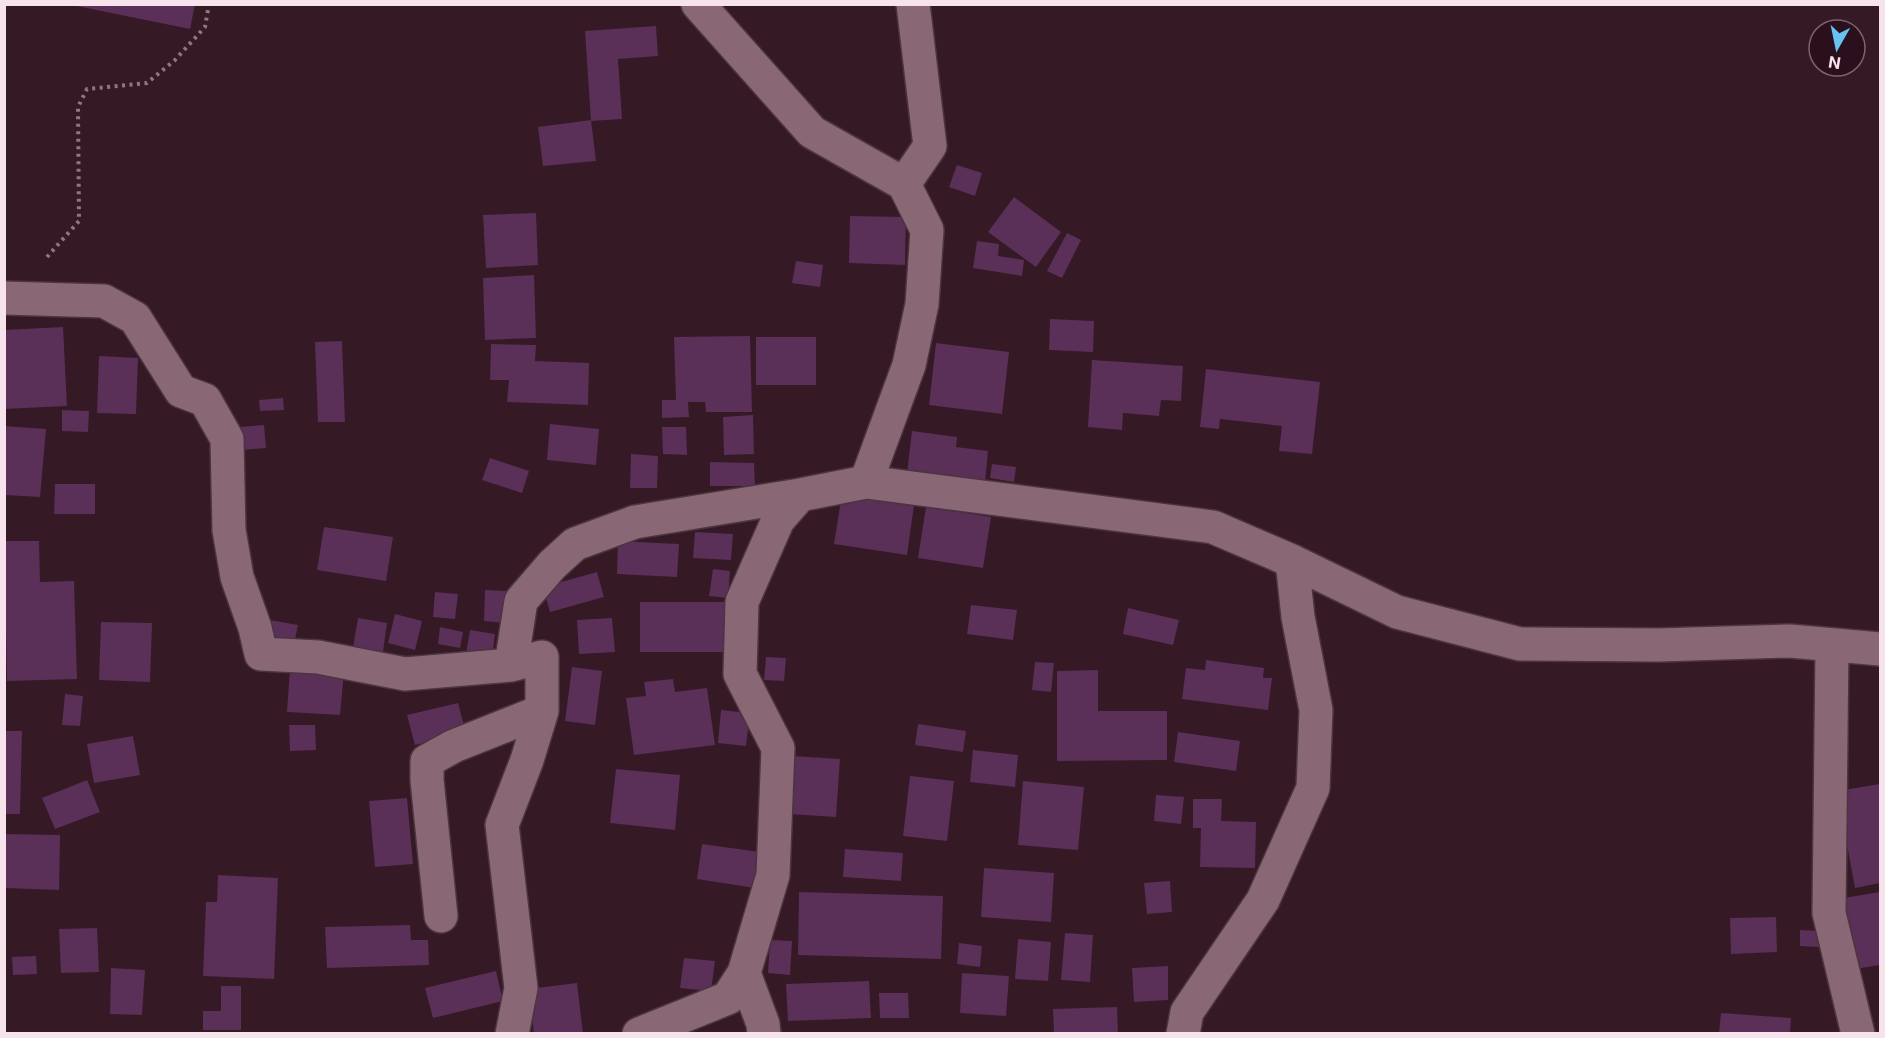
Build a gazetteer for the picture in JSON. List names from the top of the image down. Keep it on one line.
{"north":"bottom"}
